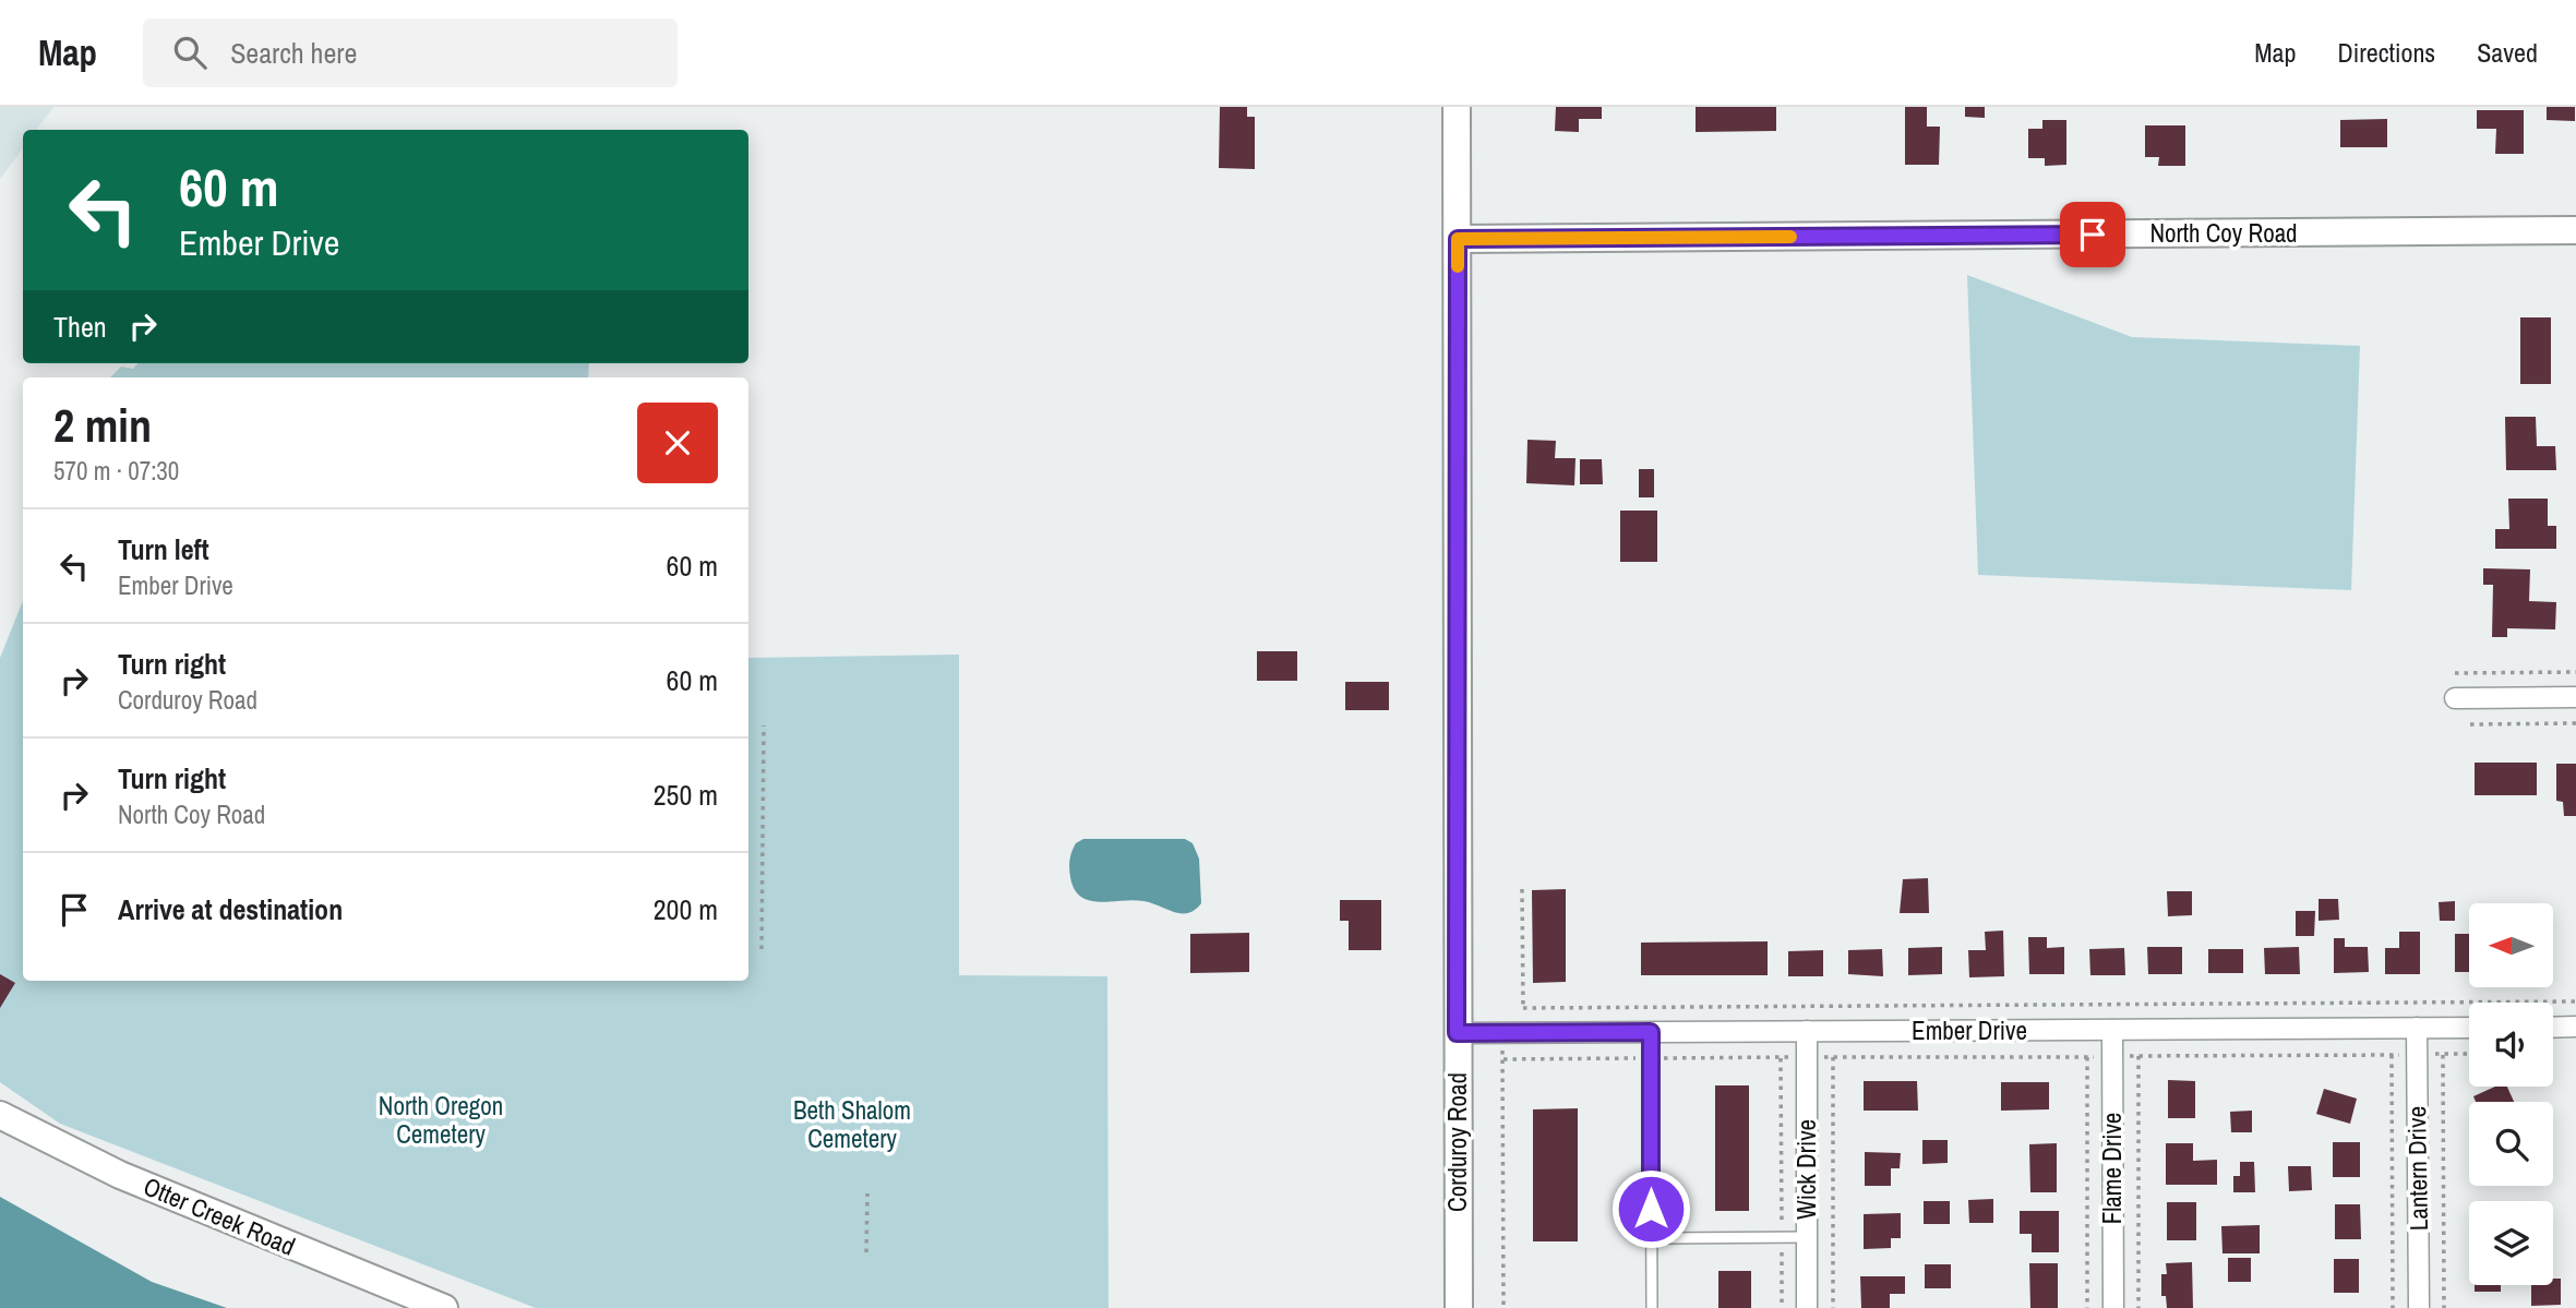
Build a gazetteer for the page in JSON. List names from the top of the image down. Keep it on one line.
{"streets":{"street":["North Coy Road","Ember Drive","Corduroy Road","Flame Drive","Lantern Drive","Wick Drive","Otter Creek Road"]},"crossings":[["North Coy Road","Corduroy Road"],["Ember Drive","Corduroy Road"],["Ember Drive","Flame Drive"],["Ember Drive","Lantern Drive"],["Ember Drive","Wick Drive"]],"parks":["North Oregon Cemetery","Beth Shalom Cemetery"],"north":"left","page":{"header":"Map","search":"Search here","nav":["Map","Directions","Saved"],"turn":["60 m","Ember Drive"],"then":"Then","heading":["2 min","570 m · 07:30"],"list":[{"name":"Turn left","note":"Ember Drive","value":"60 m"},{"name":"Turn right","note":"Corduroy Road","value":"60 m"},{"name":"Turn right","note":"North Coy Road","value":"250 m"},{"name":"Arrive at destination","value":"200 m"}]}}
